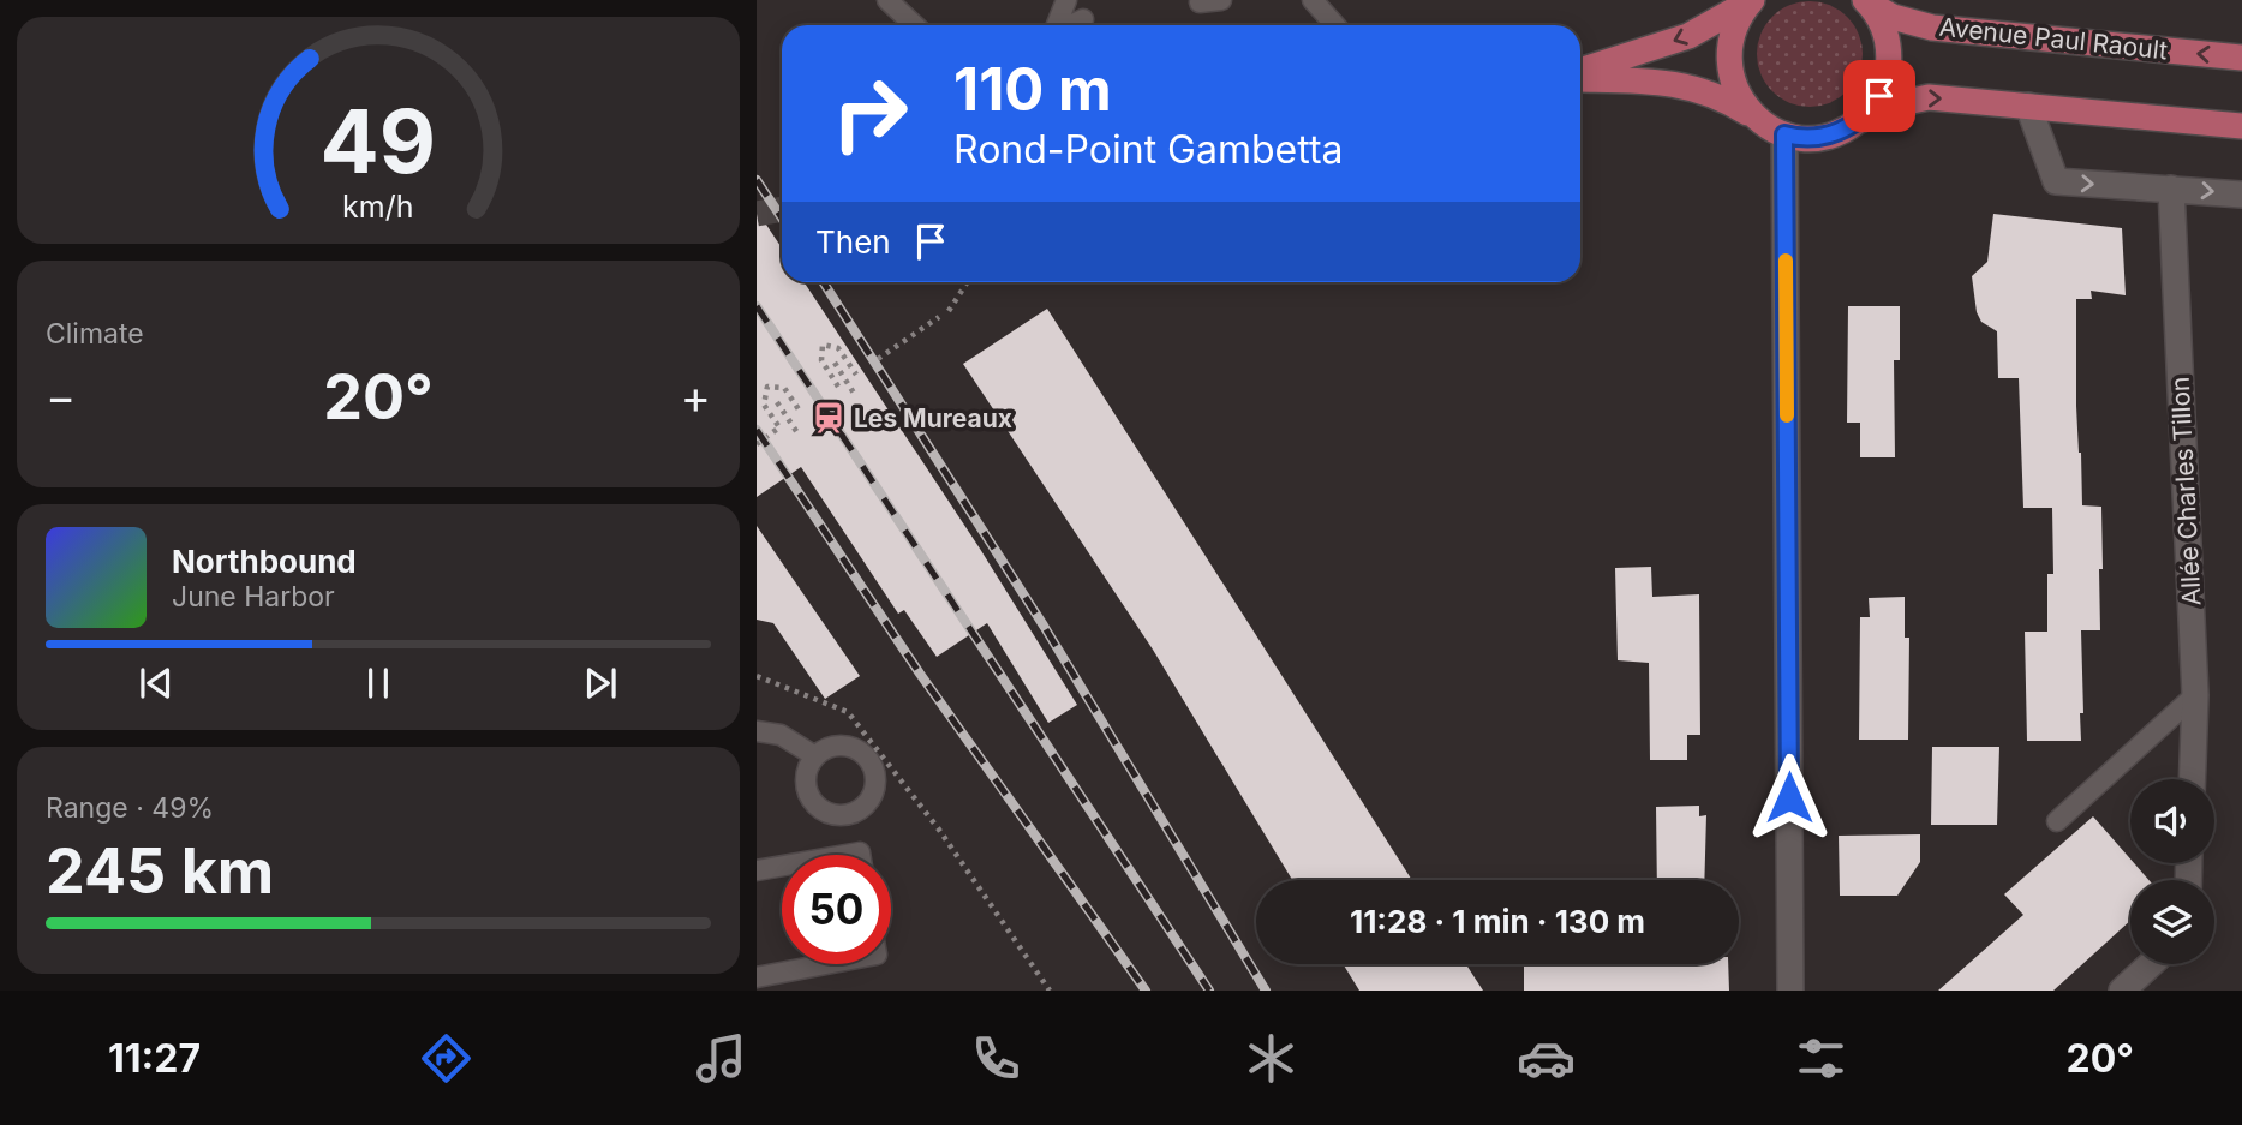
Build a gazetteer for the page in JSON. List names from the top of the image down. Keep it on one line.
{"streets":{"main road":["Avenue Paul Raoult"],"street":["Allée Charles Tillon"]},"places":{"station":["Les Mureaux"]},"page":{"turn":["110 m","Rond-Point Gambetta"],"then":"Then","tile":["Climate",["Range · 49%","245 km"]],"heat":["−","20°","+"],"song":["Northbound","June Harbor"],"limit":"50","trip":"11:28 · 1 min · 130 m","tabs":["11:27","20°"],"gauge":["49","km/h"]}}
